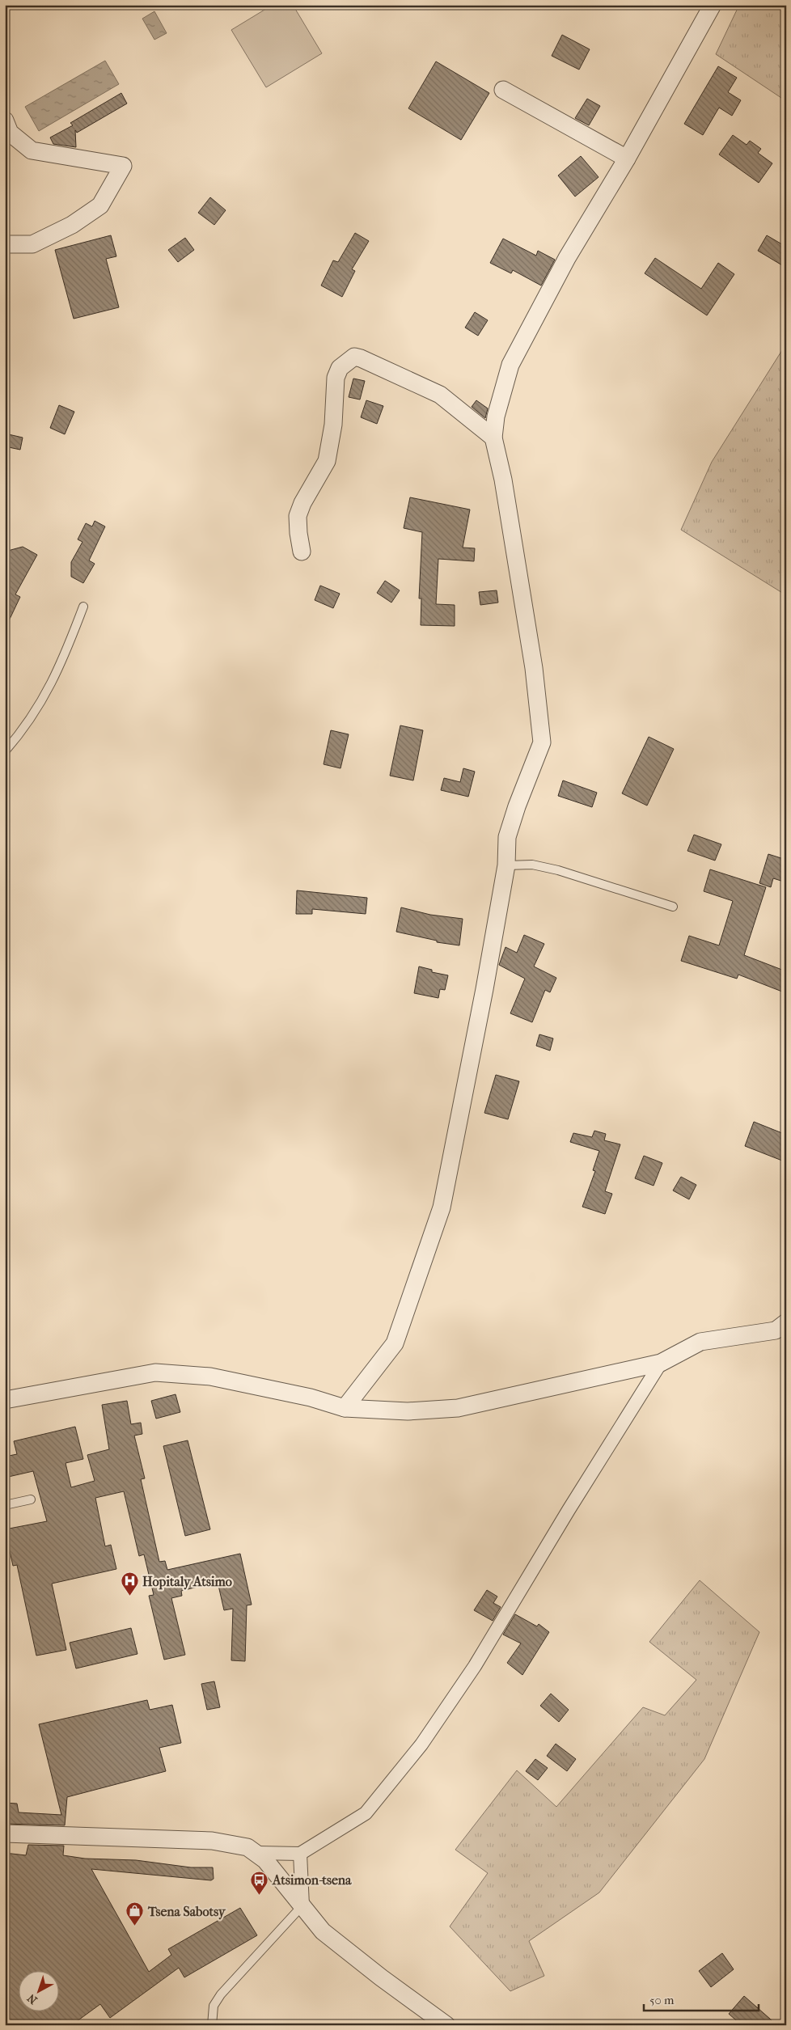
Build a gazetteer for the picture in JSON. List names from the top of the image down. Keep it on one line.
{"places":{"hospital":["Hopitaly Atsimo"],"bus stop":["Atsimon-tsena"],"shop":["Tsena Sabotsy"]},"scale_bar":"50 m","north":"bottom left"}
